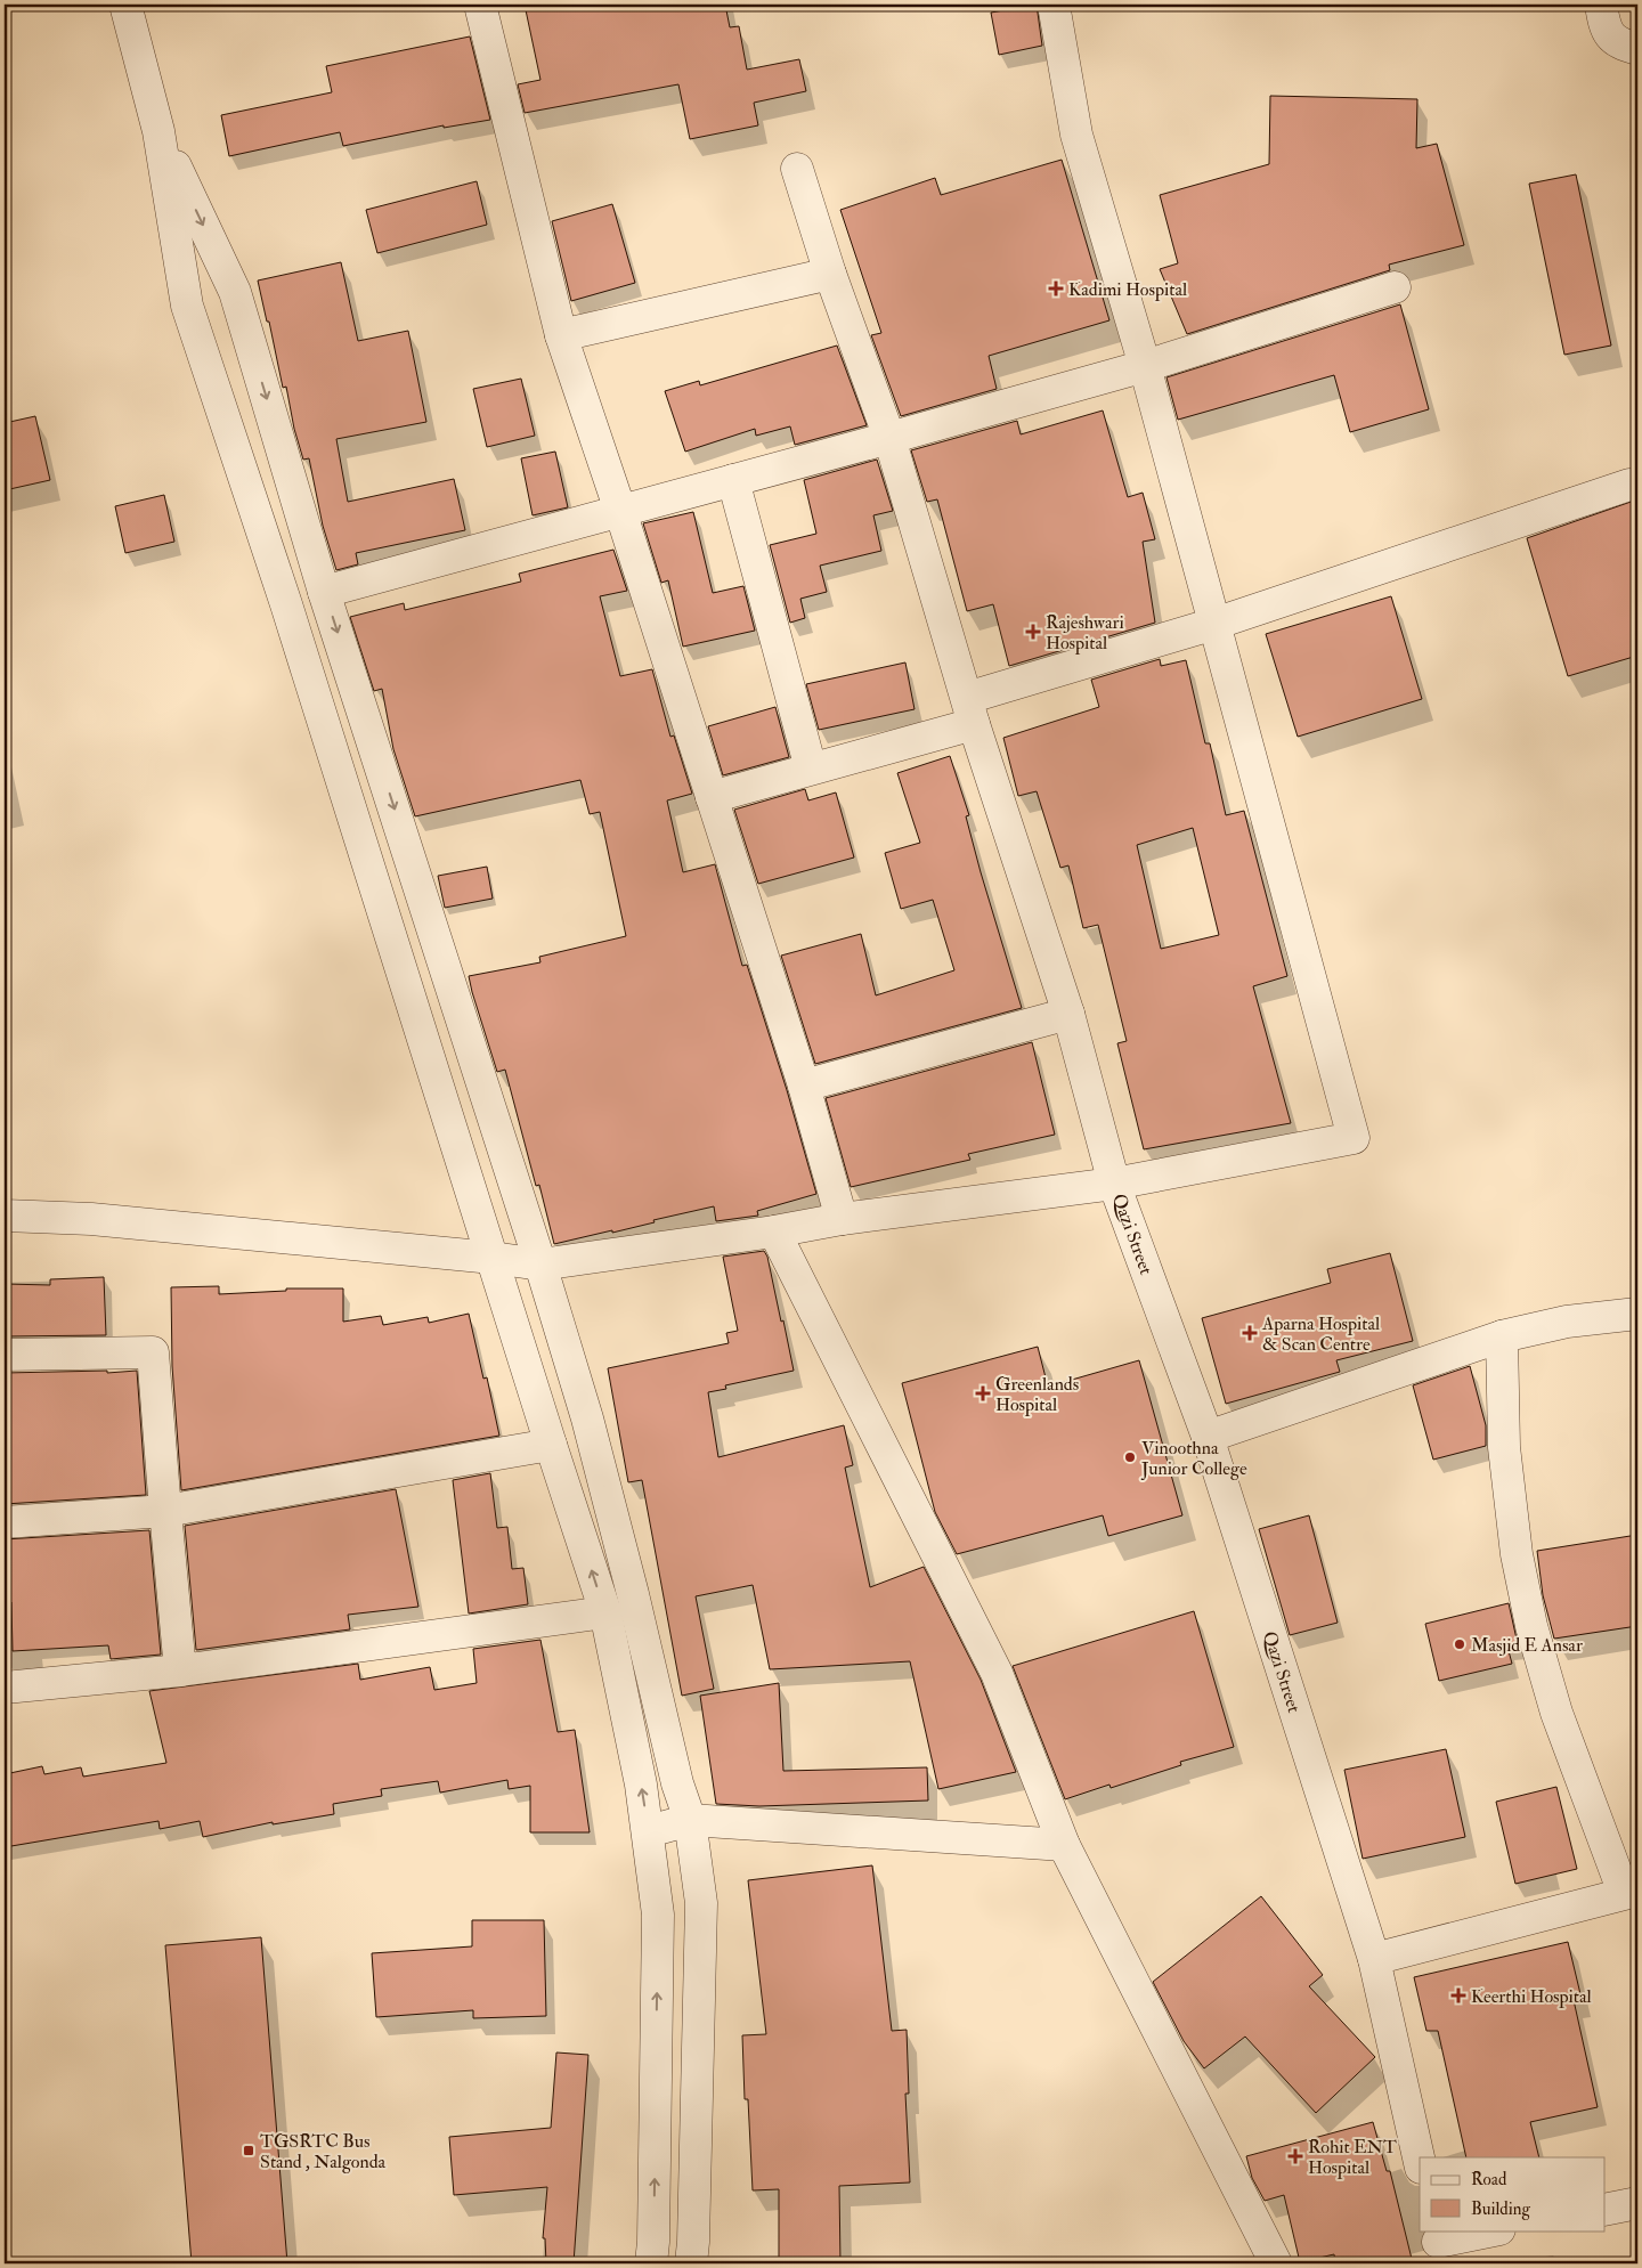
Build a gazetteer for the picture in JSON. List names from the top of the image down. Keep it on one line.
{"streets":{"street":["Qazi Street"]},"places":{"health":["Kadimi Hospital","Rajeshwari Hospital","Aparna Hospital & Scan Centre","Greenlands Hospital","Keerthi Hospital","Rohit ENT Hospital"],"other":["Vinoothna Junior College","Masjid E Ansar"],"transit":["TGSRTC Bus Stand , Nalgonda"]},"legend":["Road","Building"]}
